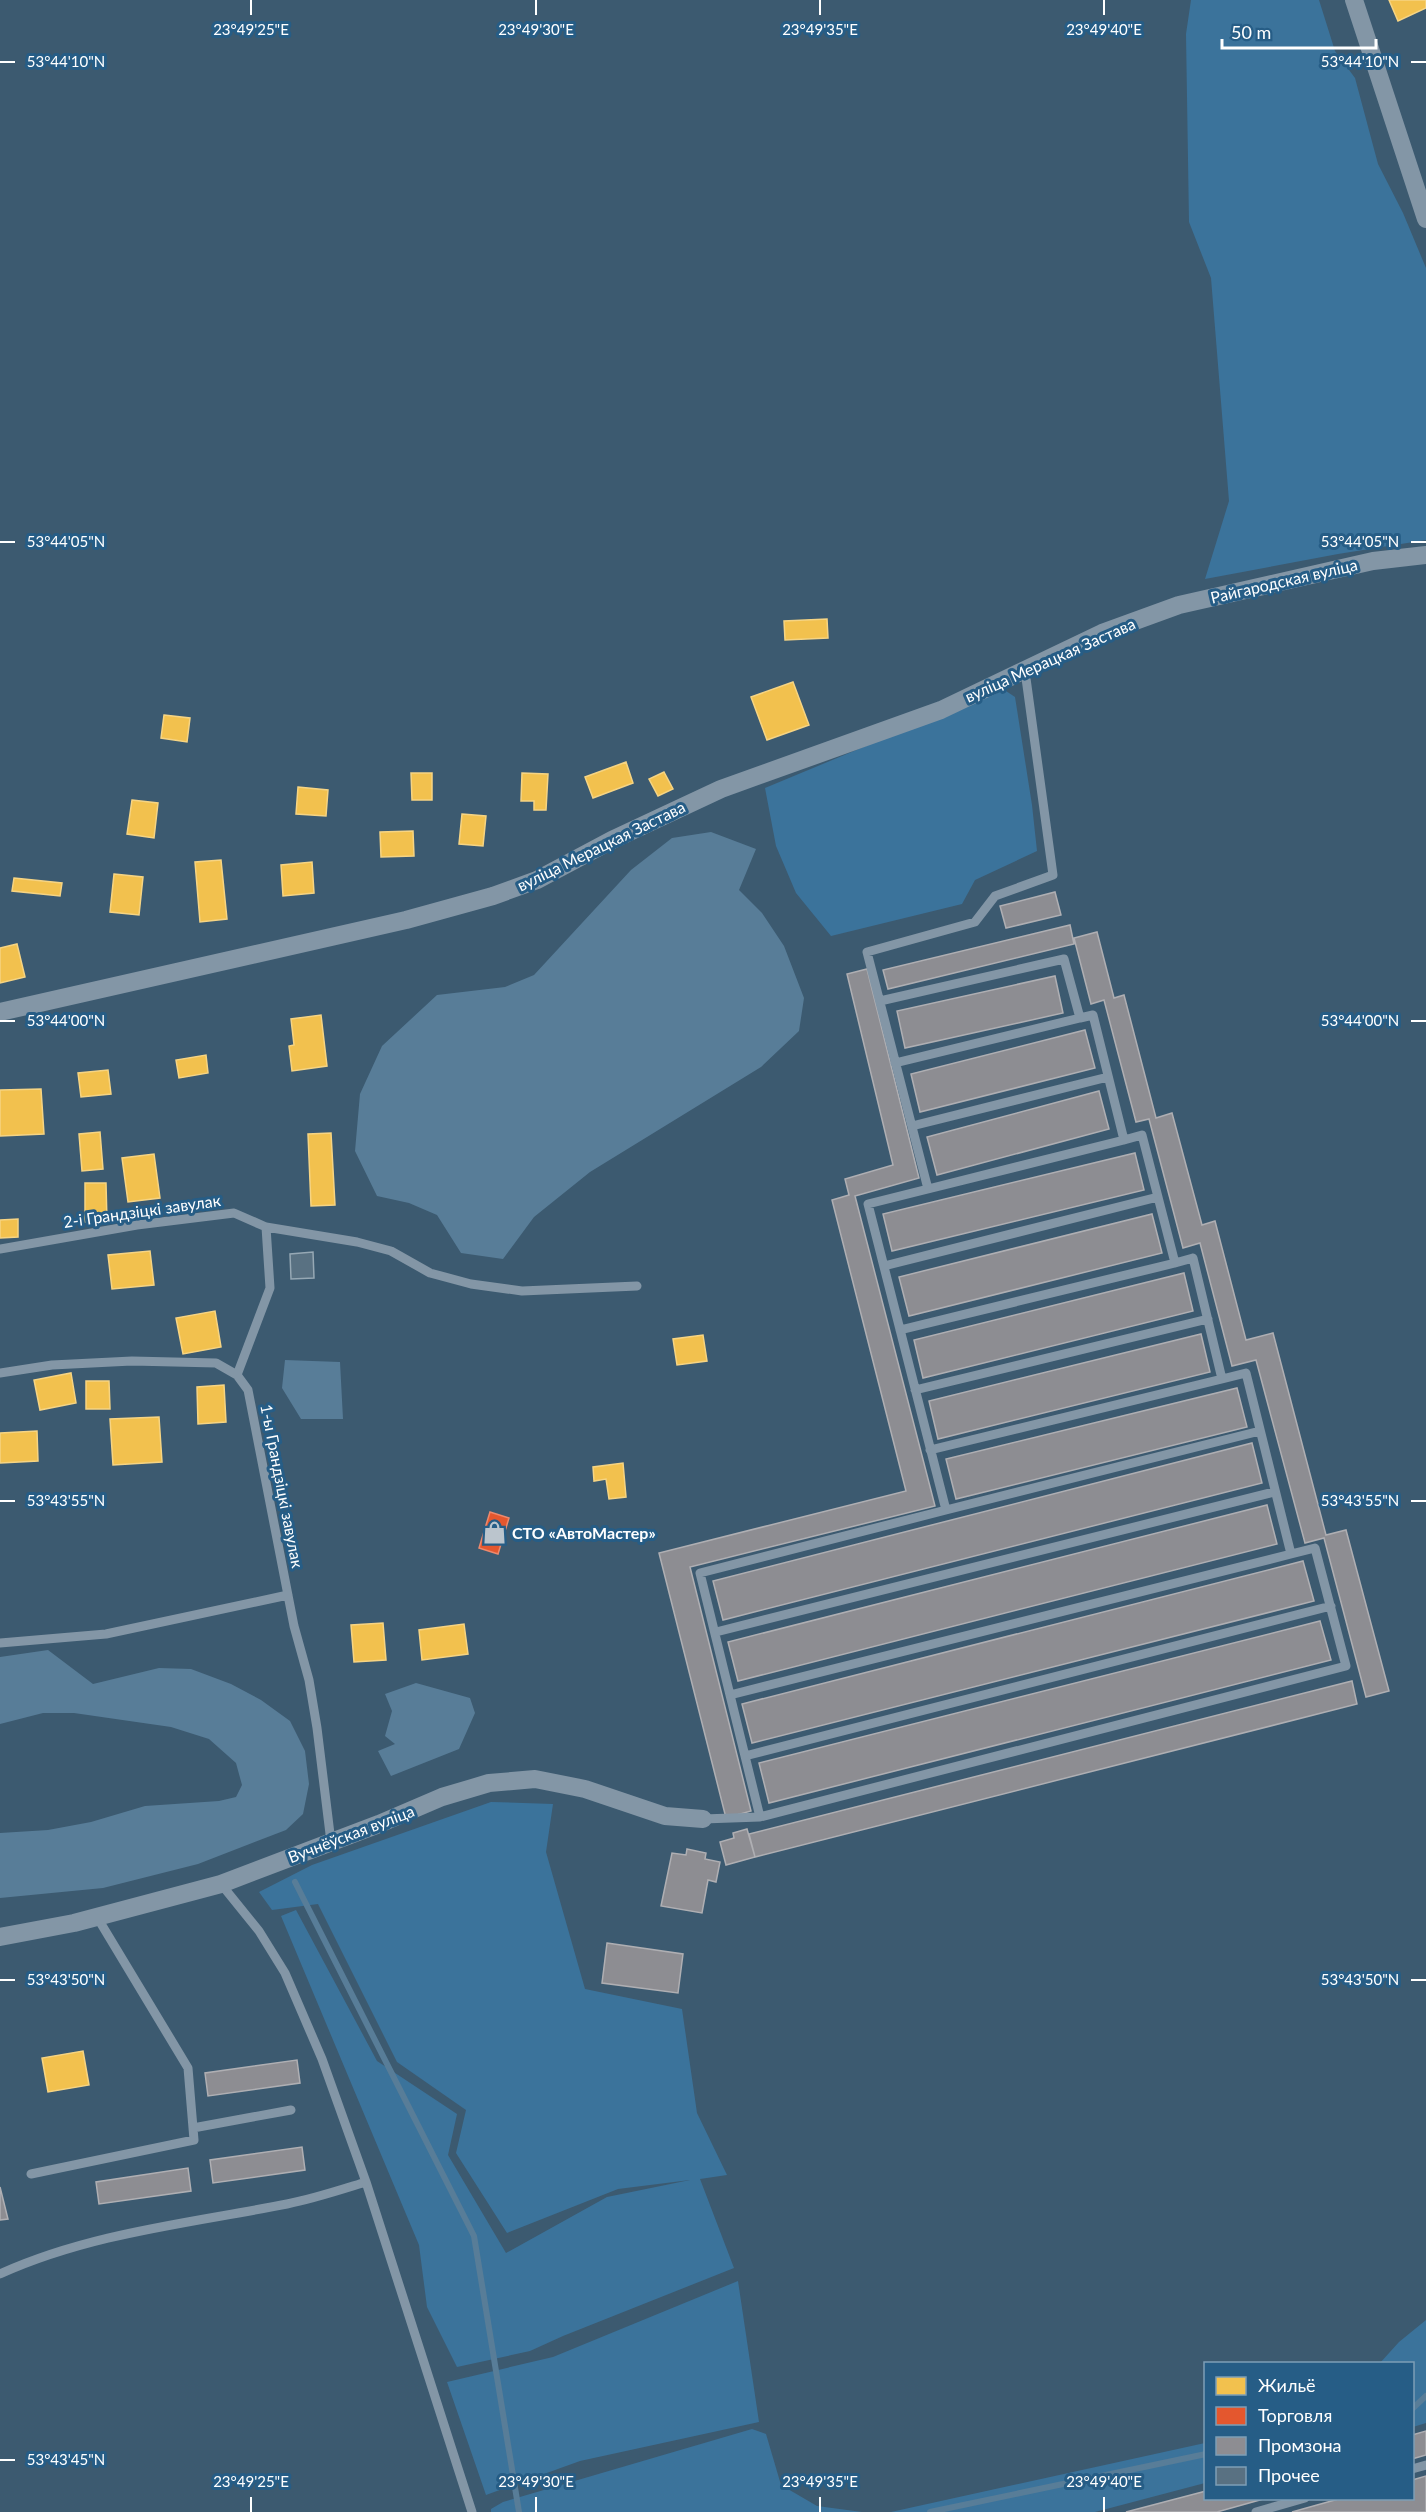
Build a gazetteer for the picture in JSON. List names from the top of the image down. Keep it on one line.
{"streets":{"street":["Райгародская вуліца","вуліца Мерацкая Застава","Вучнёўская вуліца"],"lane":["2-і Грандзіцкі завулак","1-ы Грандзіцкі завулак"]},"crossings":[["Райгародская вуліца","вуліца Мерацкая Застава"],["1-ы Грандзіцкі завулак","Вучнёўская вуліца"]],"places":{"shop":["СТО «АвтоМастер»"]},"legend":["Жильё","Торговля","Промзона","Прочее"],"scale_bar":"50 m","coordinates":["23°49'25\"E","23°49'30\"E","23°49'35\"E","23°49'40\"E","53°44'10\"N","53°44'05\"N","53°44'00\"N","53°43'55\"N","53°43'50\"N","53°43'45\"N"]}
